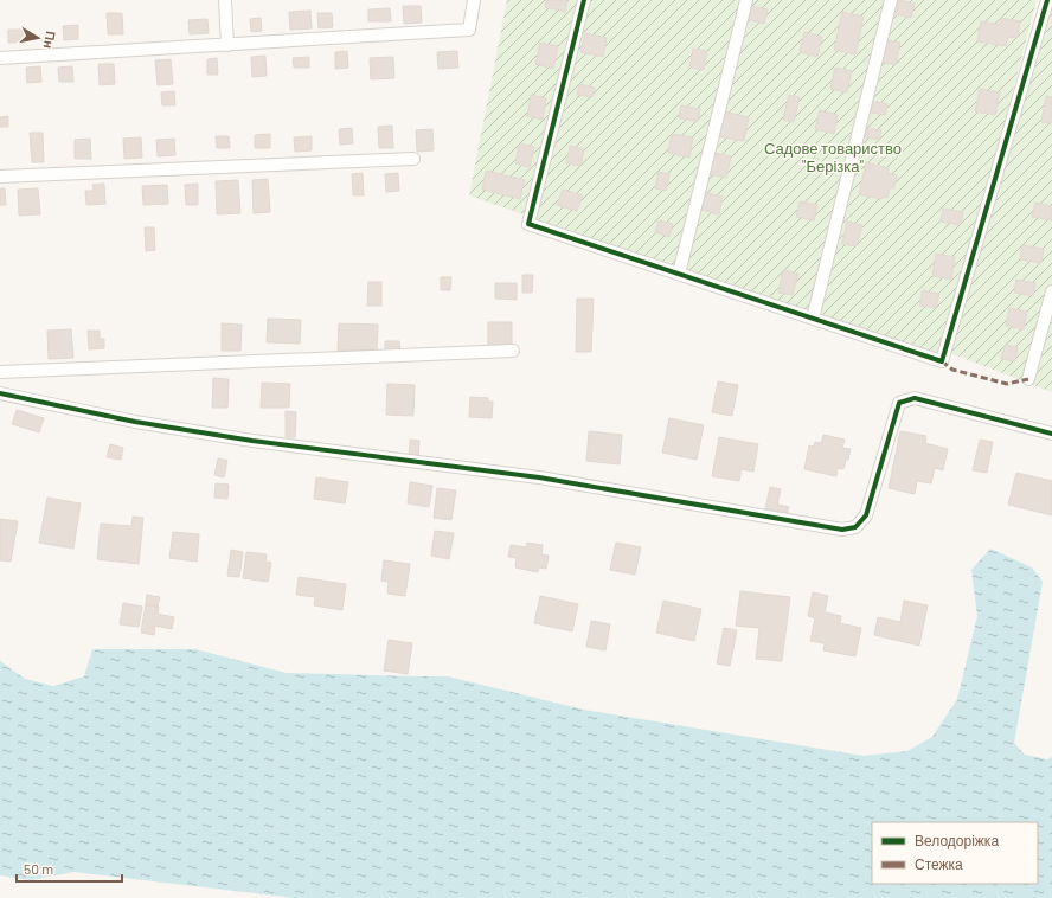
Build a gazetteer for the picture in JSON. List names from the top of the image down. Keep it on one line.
{"parks":["Садове товариство \"Берізка\""],"legend":["Велодоріжка","Стежка"],"scale_bar":"50 m","north":"right"}
